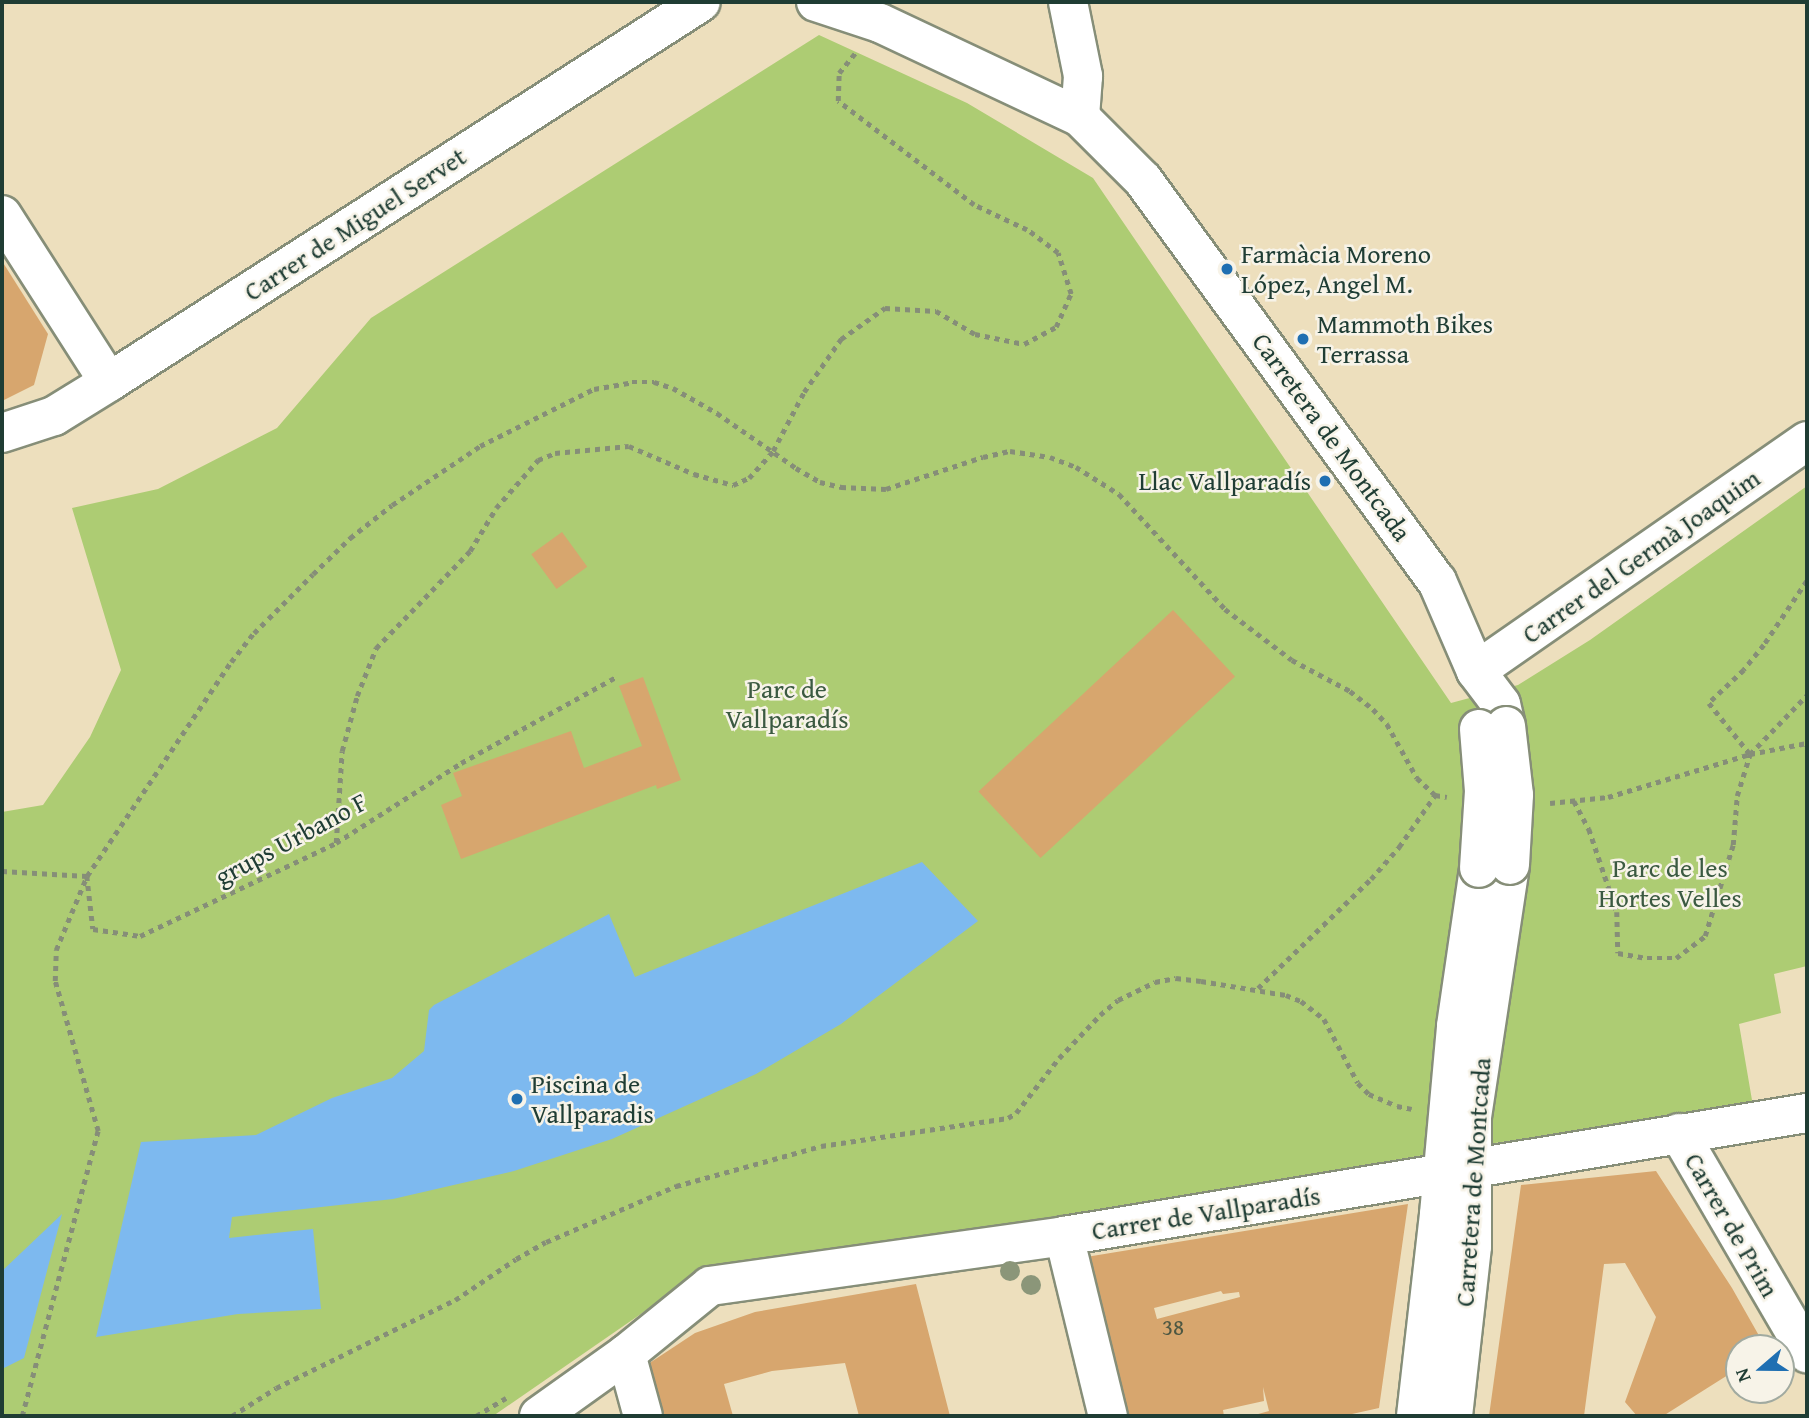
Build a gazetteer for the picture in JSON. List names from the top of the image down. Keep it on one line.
{"streets":{"street":["Carrer de Miguel Servet","Carretera de Montcada","Carrer del Germà Joaquim","Carrer de Vallparadís","Carrer de Prim"],"path":["grups Urbano F"]},"crossings":[["Carretera de Montcada","Carrer del Germà Joaquim"],["Carretera de Montcada","Carrer de Vallparadís"],["Carrer de Vallparadís","Carrer de Prim"]],"parks":["Parc de Vallparadís","Parc de les Hortes Velles"],"places":["Farmàcia Moreno López, Angel M.","Mammoth Bikes Terrassa","Llac Vallparadís","Piscina de Vallparadis"],"house_numbers":["38"],"north":"left"}
